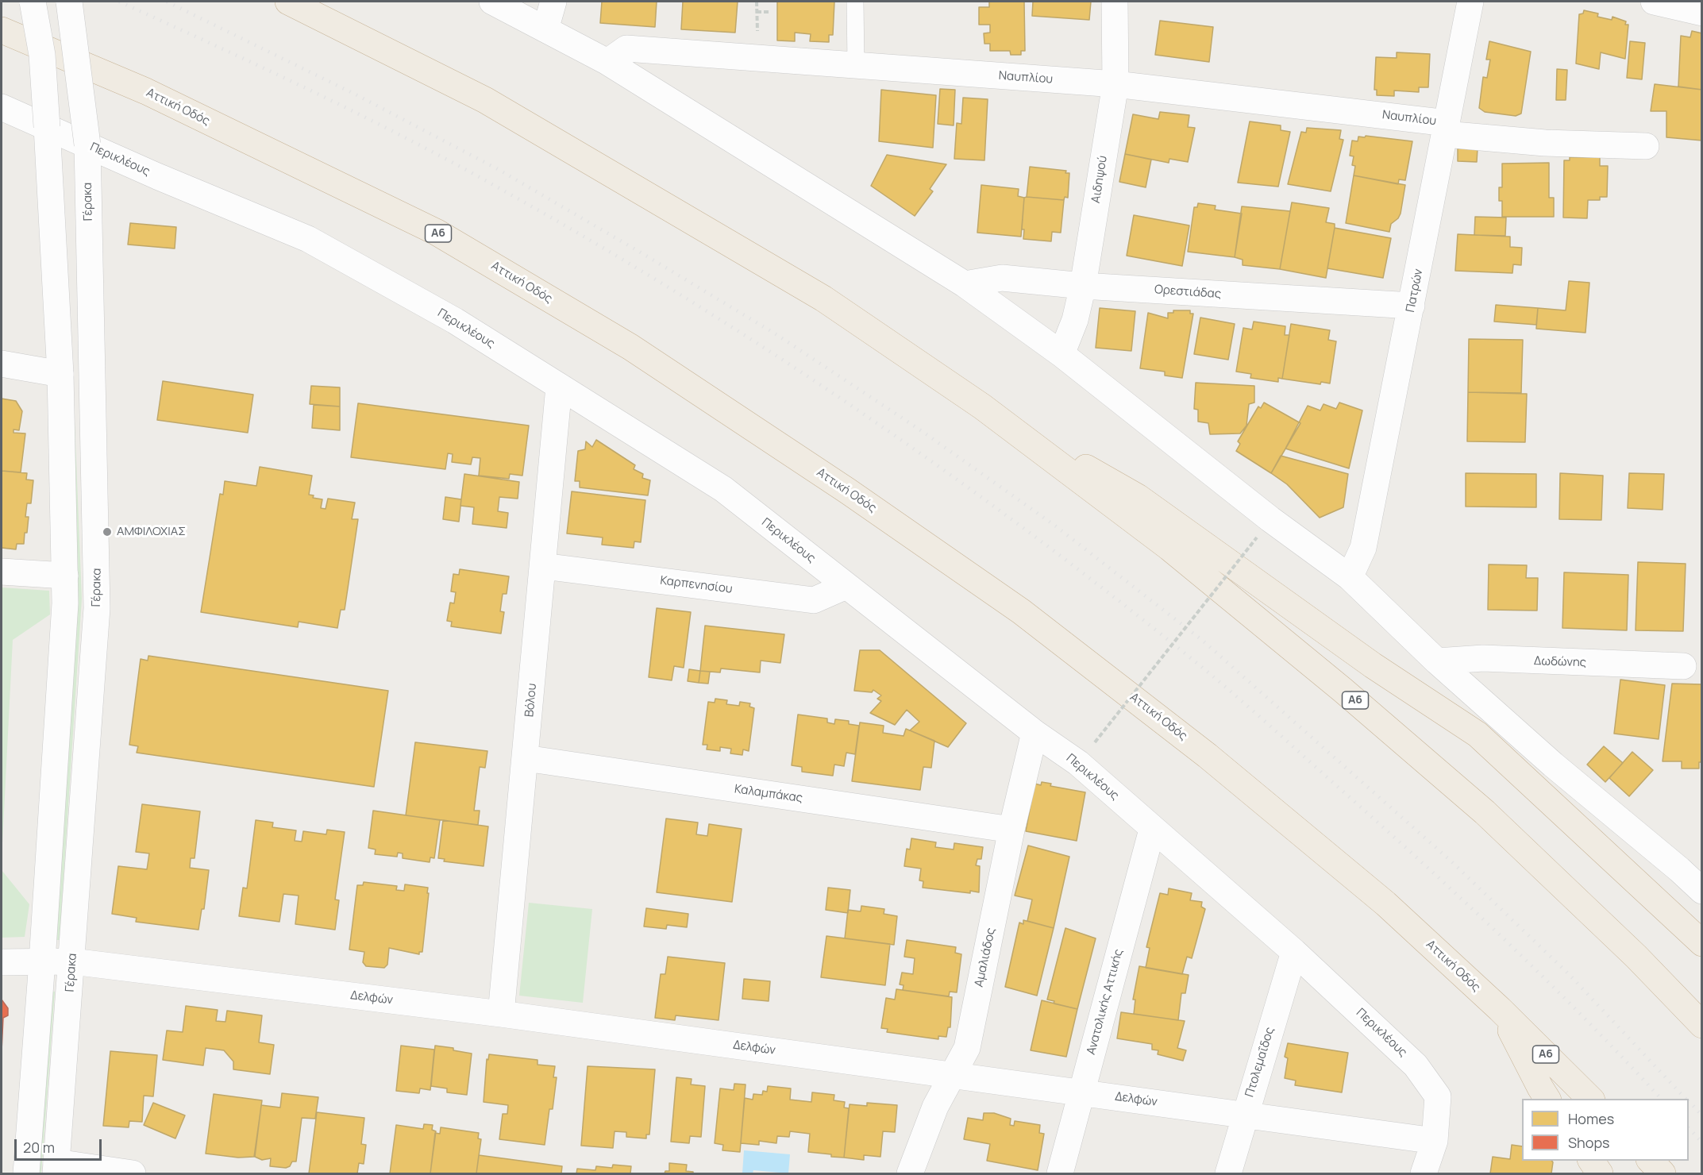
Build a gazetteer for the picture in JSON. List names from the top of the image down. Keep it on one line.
{"streets":{"highway":["Αττική Οδός","Α6"],"street":["Ναυπλίου","Περικλέους","Αιδηψού","Γέρακα","Πατρών","Ορεστιάδας","Καρπενησίου","Δωδώνης","Βόλου","Καλαμπάκας","Αμαλιάδος","Δελφών","Ανατολικής Αττικής","Πτολεμαΐδος"]},"crossings":[["Ναυπλίου","Αιδηψού"],["Ναυπλίου","Πατρών"],["Περικλέους","Γέρακα"],["Περικλέους","Καρπενησίου"],["Περικλέους","Βόλου"],["Περικλέους","Αμαλιάδος"],["Περικλέους","Δελφών"],["Περικλέους","Ανατολικής Αττικής"],["Περικλέους","Πτολεμαΐδος"],["Αιδηψού","Ορεστιάδας"],["Γέρακα","Δελφών"],["Πατρών","Ορεστιάδας"],["Καρπενησίου","Βόλου"],["Βόλου","Καλαμπάκας"],["Βόλου","Δελφών"],["Καλαμπάκας","Αμαλιάδος"],["Αμαλιάδος","Δελφών"],["Δελφών","Ανατολικής Αττικής"],["Δελφών","Πτολεμαΐδος"]],"places":["ΑΜΦΙΛΟΧΙΑΣ"],"legend":["Homes","Shops"],"scale_bar":"20 m"}
